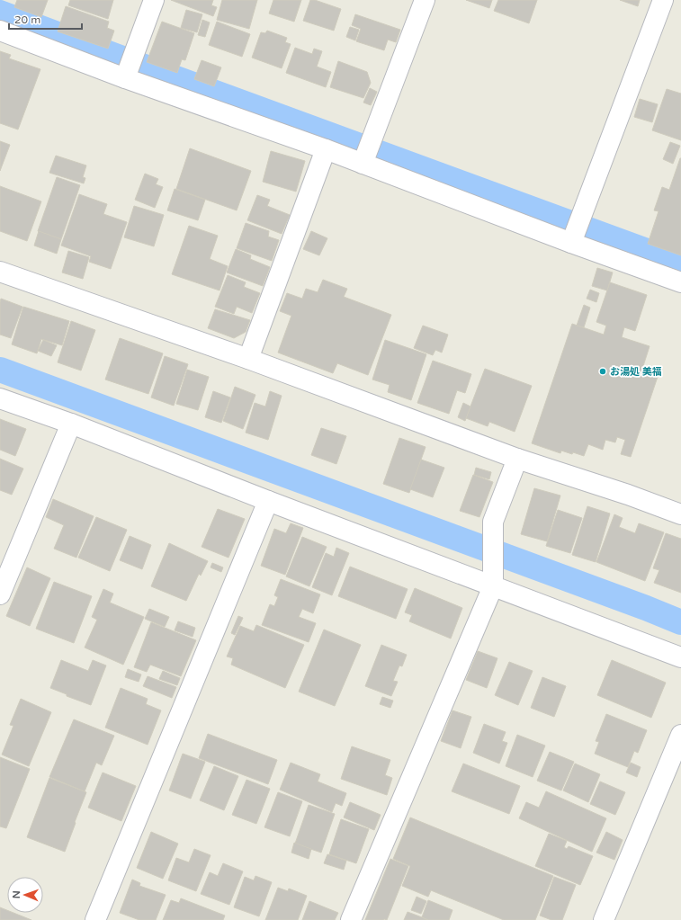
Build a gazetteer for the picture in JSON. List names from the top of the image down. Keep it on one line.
{"places":["お湯処 美福"],"scale_bar":"20 m","north":"left"}
